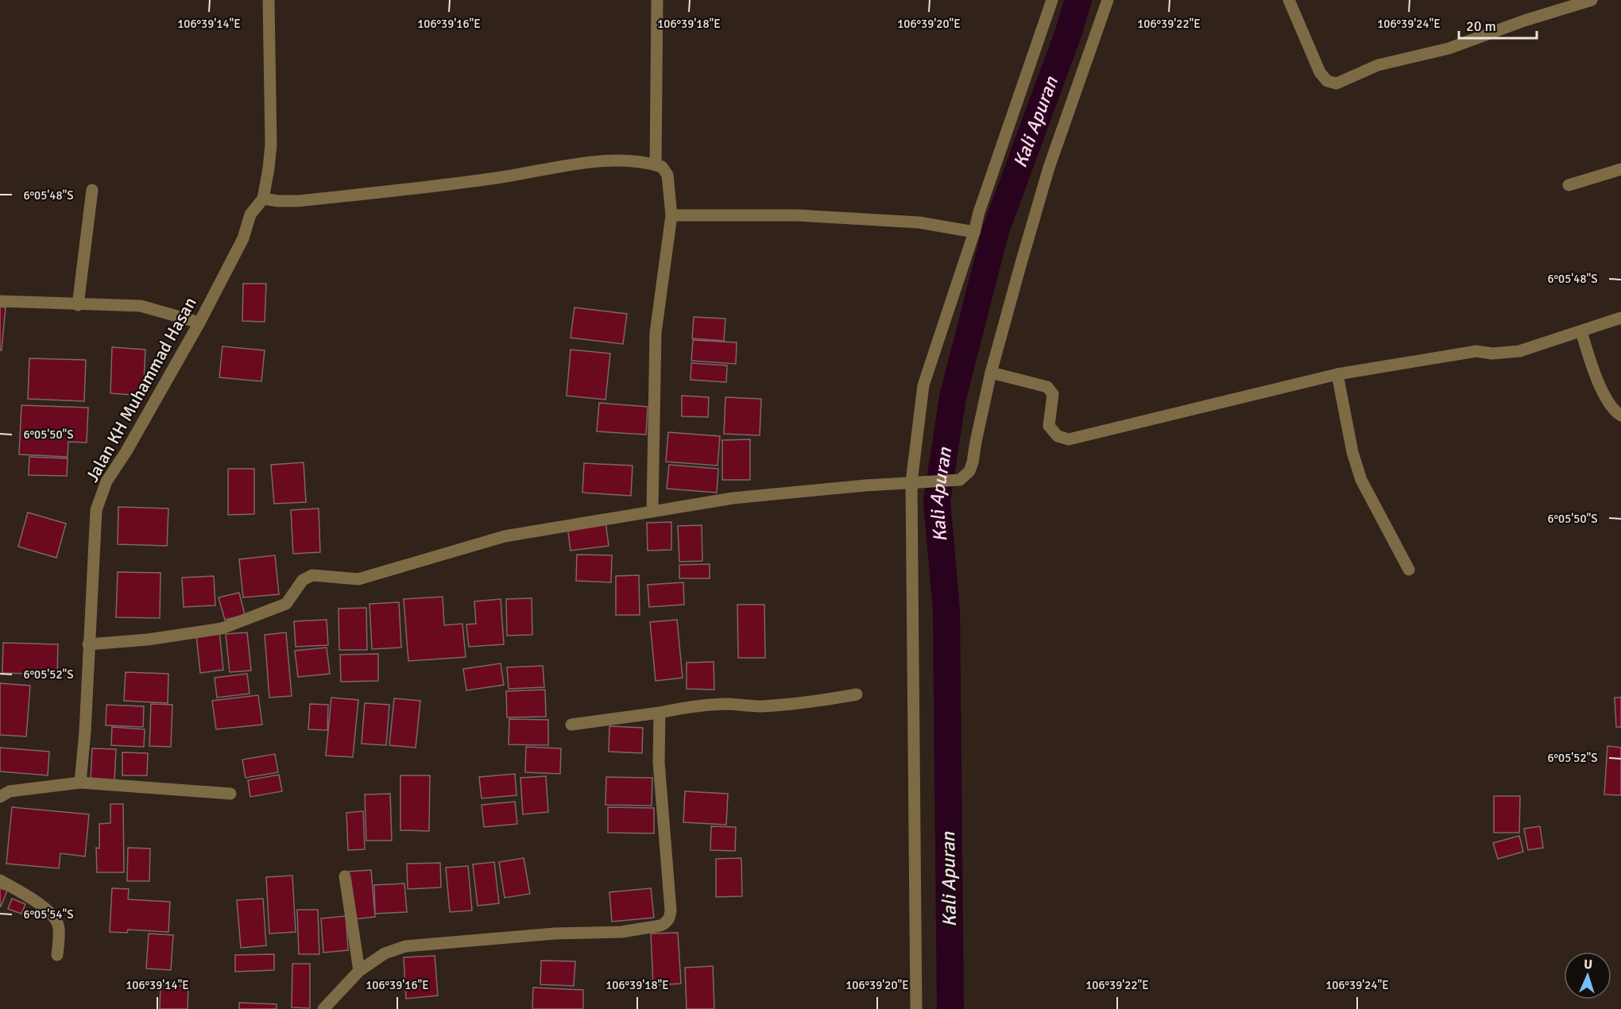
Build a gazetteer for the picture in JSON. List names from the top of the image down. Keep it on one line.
{"streets":{"street":["Jalan KH Muhammad Hasan"]},"water":["Kali Apuran"],"scale_bar":"20 m","north":"top","coordinates":["106°39'14\"E","106°39'16\"E","106°39'18\"E","106°39'20\"E","106°39'22\"E","106°39'24\"E","6°05'48\"S","6°05'50\"S","6°05'52\"S","6°05'54\"S"]}
